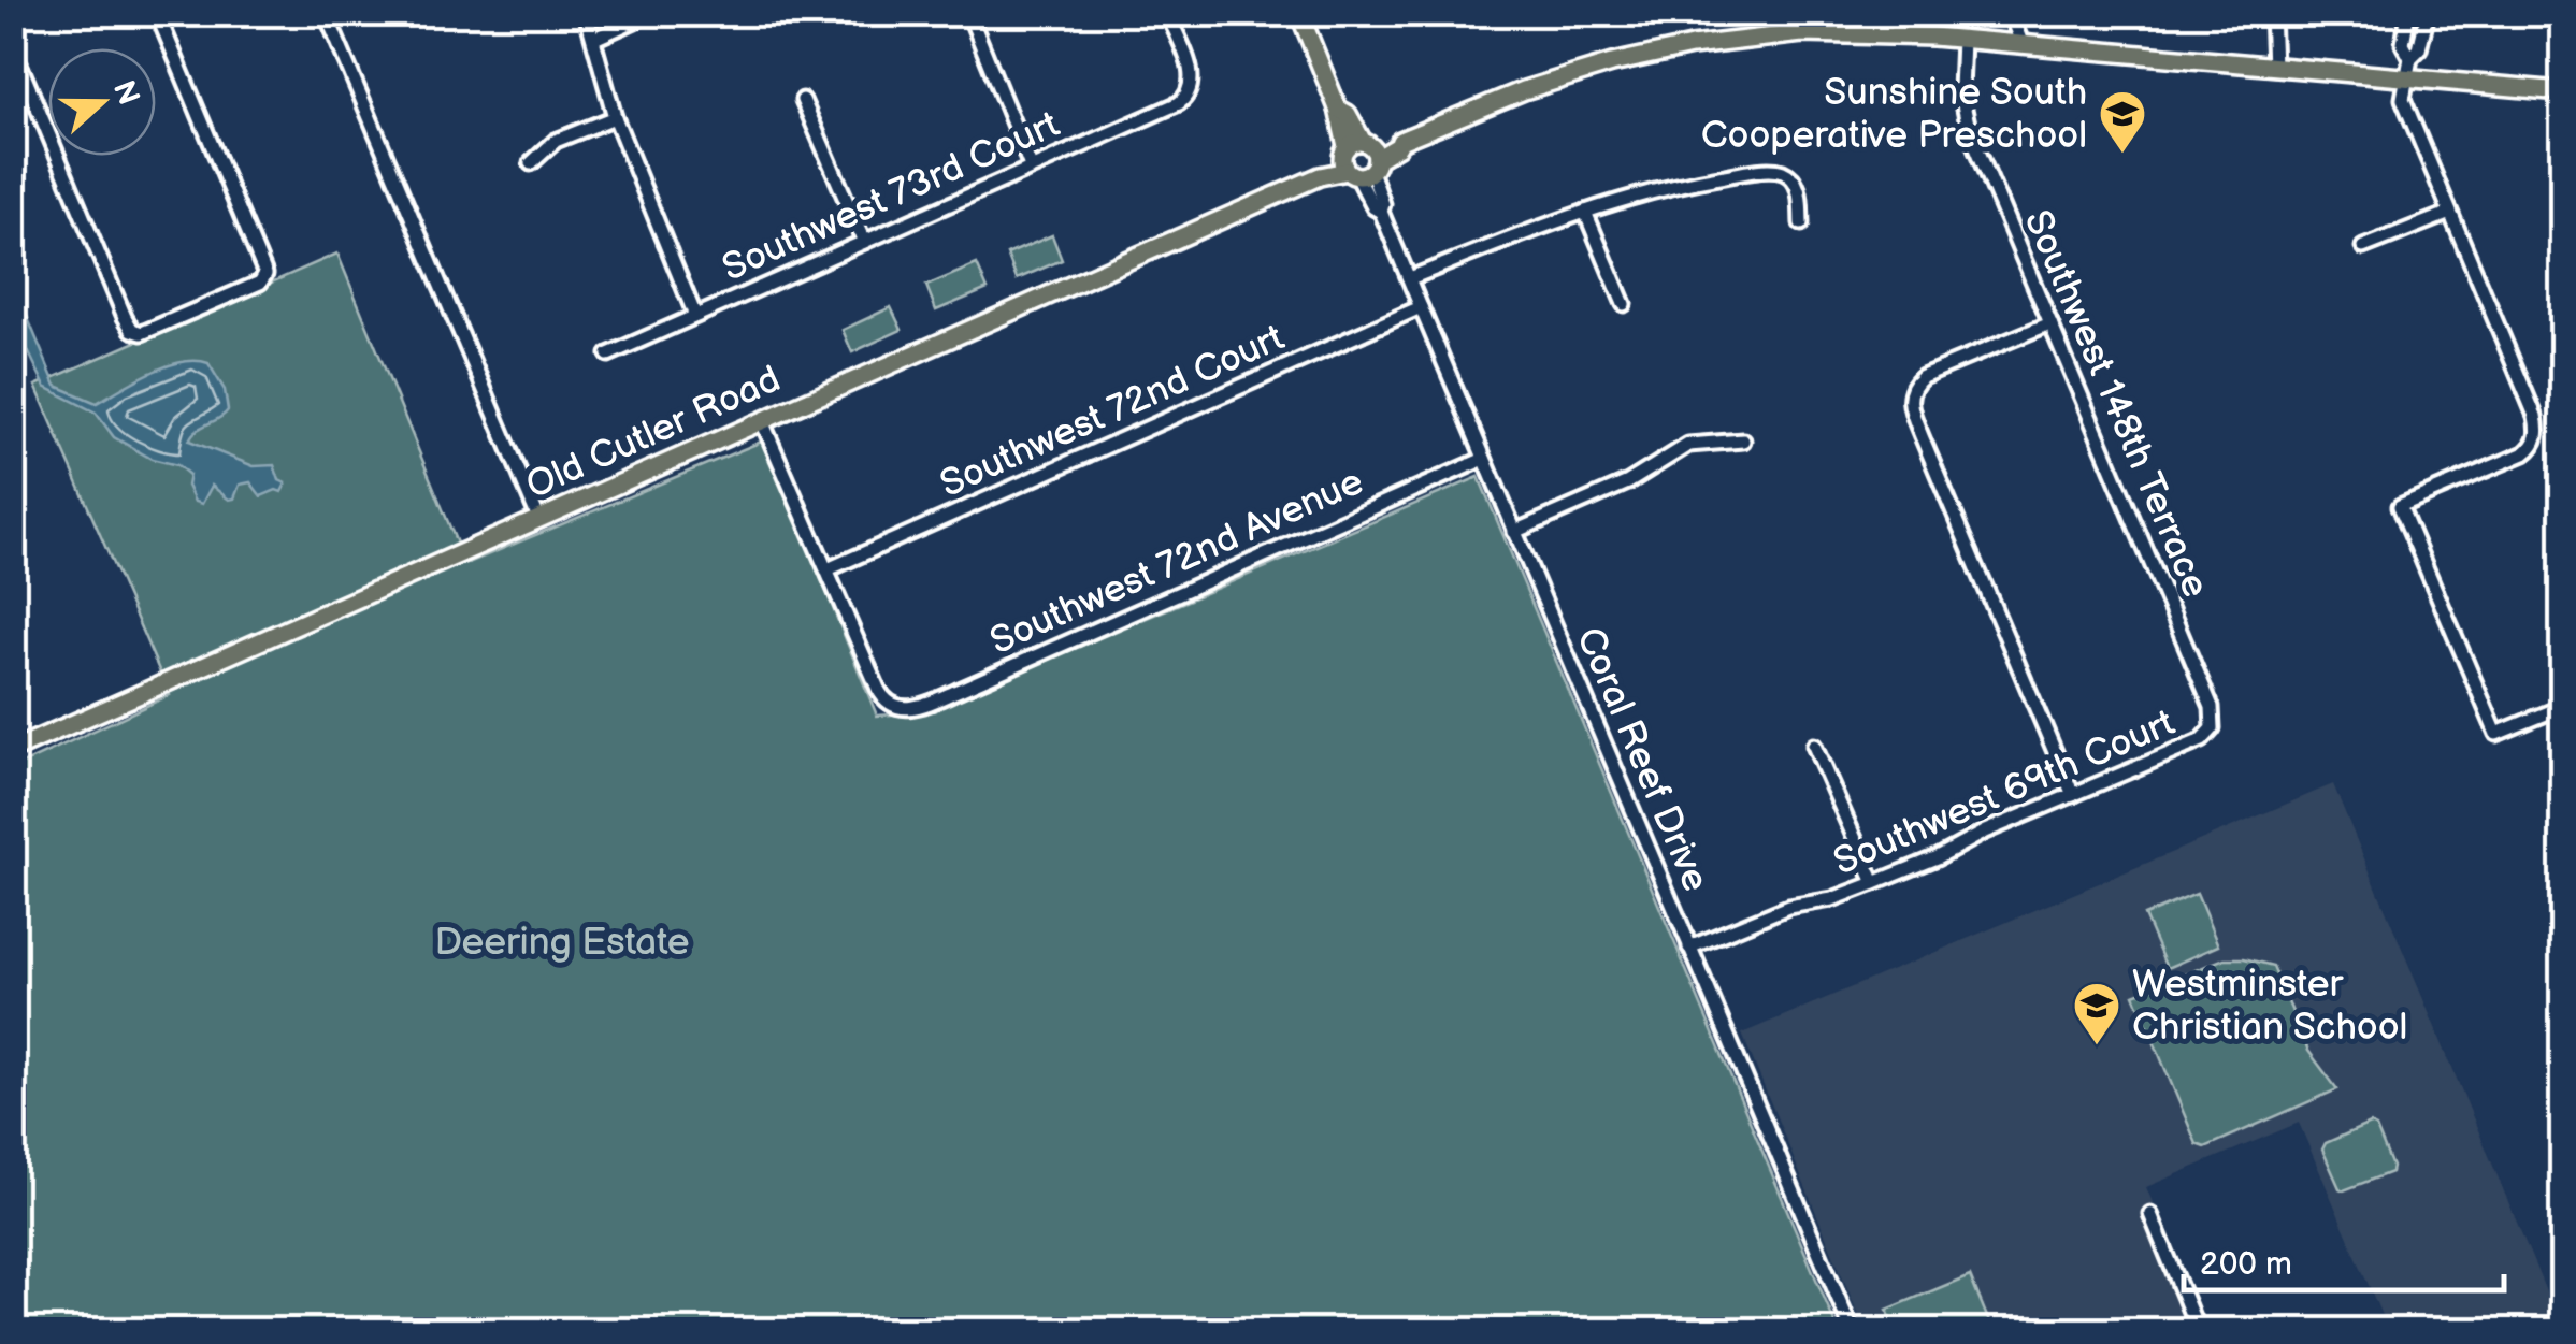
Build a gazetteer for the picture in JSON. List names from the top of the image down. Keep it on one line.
{"streets":{"main road":["Old Cutler Road"],"street":["Southwest 73rd Court","Southwest 148th Terrace","Southwest 72nd Court","Southwest 72nd Avenue","Coral Reef Drive","Southwest 69th Court"]},"crossings":[["Southwest 148th Terrace","Old Cutler Road"],["Southwest 148th Terrace","Southwest 69th Court"],["Southwest 72nd Court","Southwest 72nd Avenue"],["Southwest 72nd Court","Coral Reef Drive"],["Old Cutler Road","Coral Reef Drive"],["Southwest 72nd Avenue","Coral Reef Drive"],["Coral Reef Drive","Southwest 69th Court"]],"parks":["Deering Estate"],"places":{"school or university":["Sunshine South Cooperative Preschool","Westminster Christian School"]},"scale_bar":"200 m","north":"right"}
